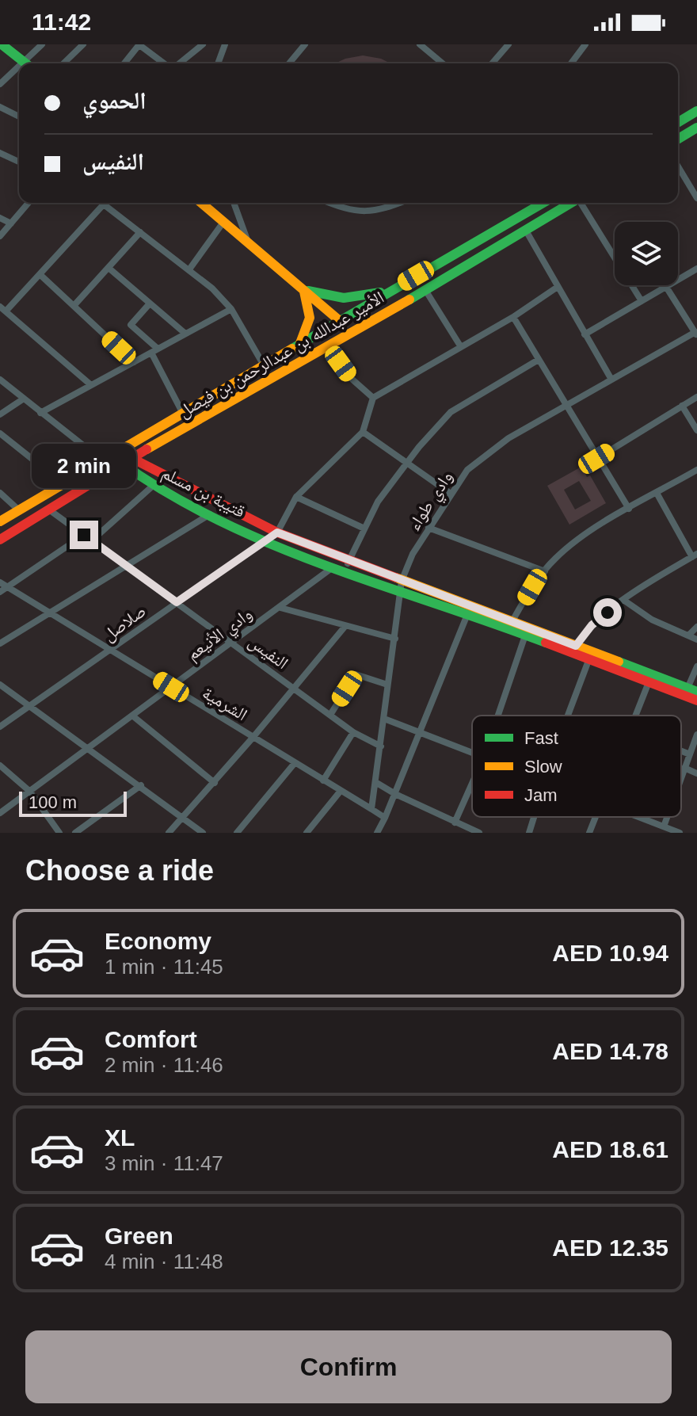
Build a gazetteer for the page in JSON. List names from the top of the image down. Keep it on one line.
{"streets":{"street":["الأمير عبدالله بن عبدالرحمن بن فيصل","قتيبة بن مسلم","وادي طواء","صلاصل","وادي الأنيعم","النفيس","الشرمية"]},"crossings":[["الأمير عبدالله بن عبدالرحمن بن فيصل","قتيبة بن مسلم"],["الأمير عبدالله بن عبدالرحمن بن فيصل","النفيس"],["قتيبة بن مسلم","وادي طواء"],["قتيبة بن مسلم","صلاصل"],["قتيبة بن مسلم","وادي الأنيعم"],["وادي طواء","النفيس"],["وادي طواء","الشرمية"],["صلاصل","النفيس"],["صلاصل","الشرمية"],["وادي الأنيعم","النفيس"],["وادي الأنيعم","الشرمية"]],"legend":["Fast","Slow","Jam"],"scale_bar":"100 m","page":{"status":"11:42","banner":["الحموي","النفيس"],"bubble":"2 min","scale":"100 m","heading":"Choose a ride","list":[{"name":"Economy","note":"1 min · 11:45","value":"AED 10.94"},{"name":"Comfort","note":"2 min · 11:46","value":"AED 14.78"},{"name":"XL","note":"3 min · 11:47","value":"AED 18.61"},{"name":"Green","note":"4 min · 11:48","value":"AED 12.35"}],"buttons":"Confirm"}}
